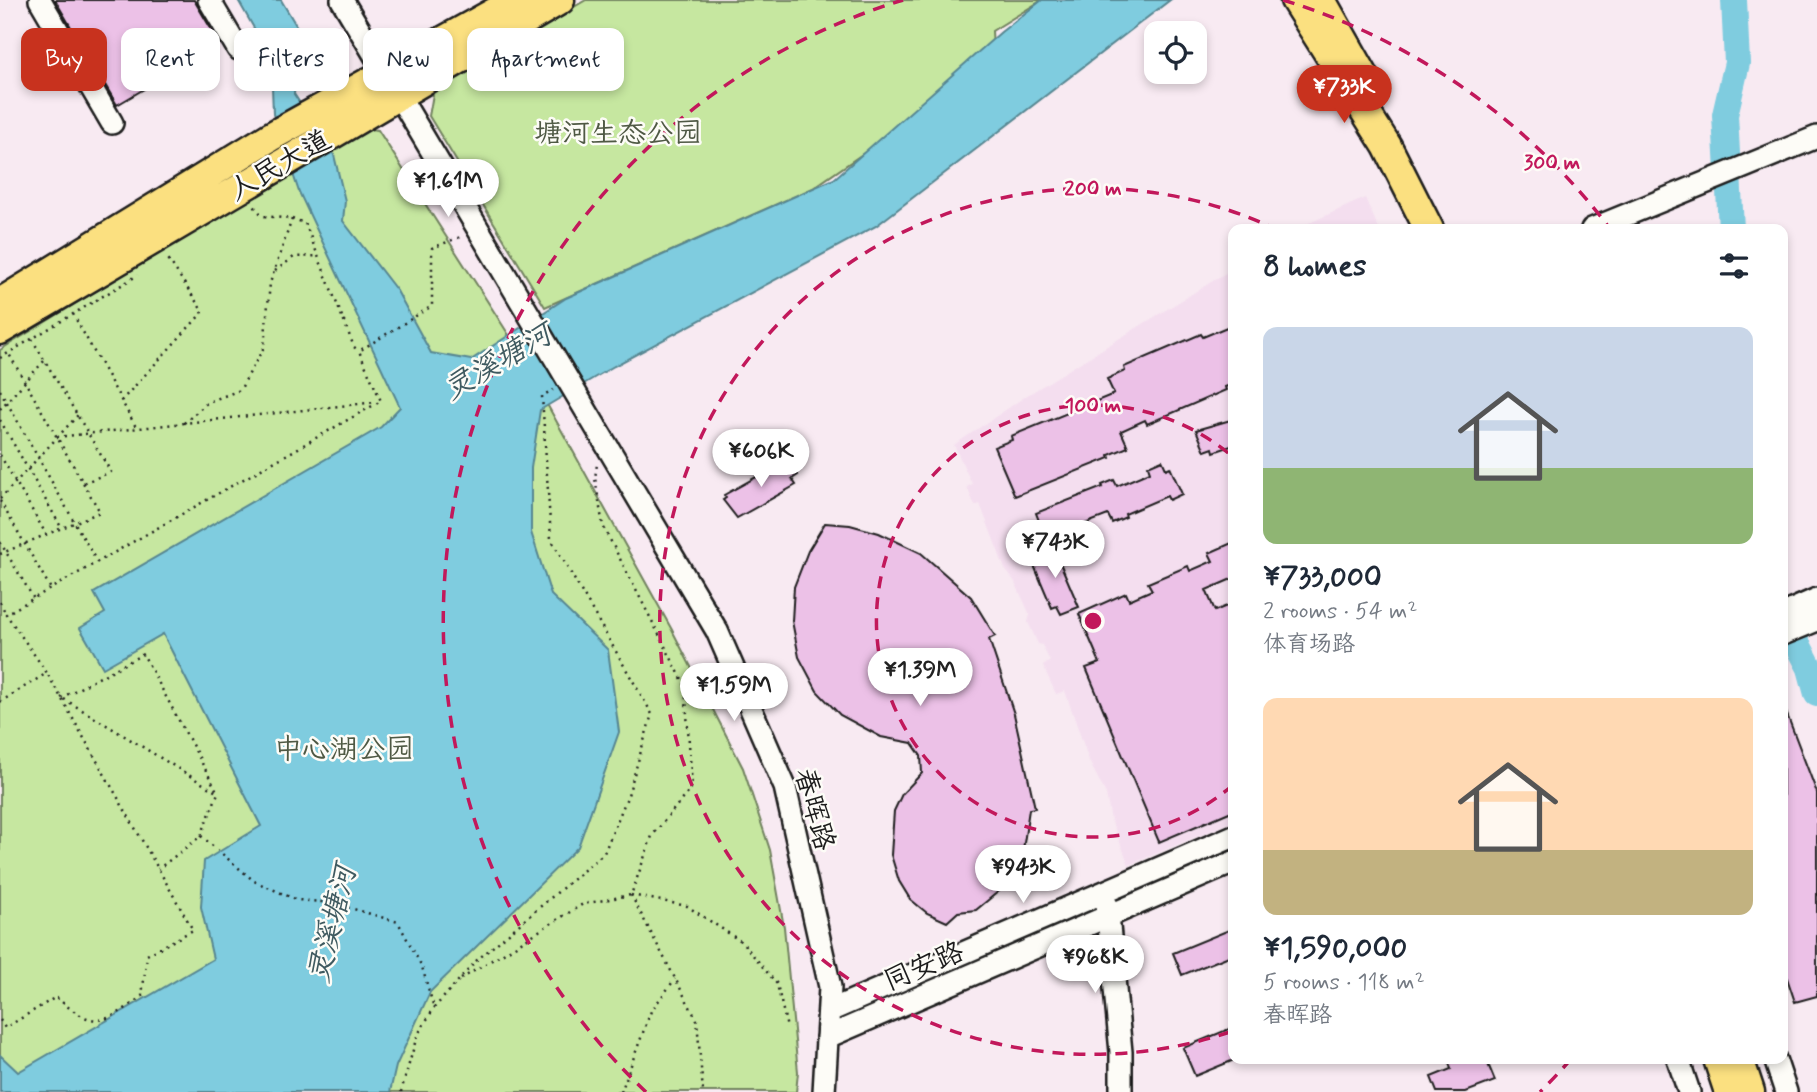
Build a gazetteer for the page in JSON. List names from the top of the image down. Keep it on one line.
{"streets":{"main road":["人民大道"],"street":["春晖路","同安路"]},"crossings":[["春晖路","同安路"]],"water":["灵溪塘河"],"parks":["塘河生态公园","中心湖公园"],"page":{"chip":["Buy","Rent","Filters","New","Apartment"],"price":["¥733K","¥1.61M","¥606K","¥743K","¥1.39M","¥1.59M","¥943K","¥968K"],"heading":"8 homes","list":[{"name":"¥733,000","note":"2 rooms · 54 m² · 体育场路"},{"name":"¥1,590,000","note":"5 rooms · 118 m² · 春晖路"}]},"rings":["300 m","200 m","100 m"]}
